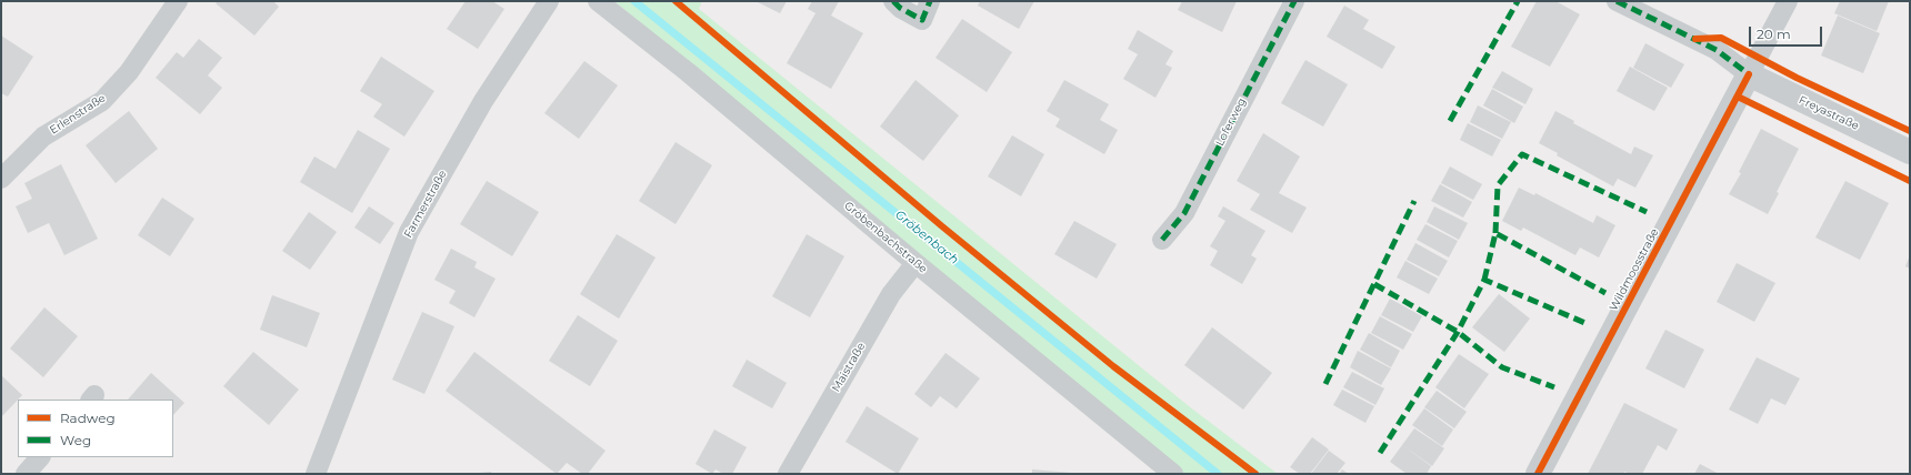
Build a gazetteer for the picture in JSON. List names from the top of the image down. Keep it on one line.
{"streets":{"street":["Freyastraße","Erlenstraße","Loferweg","Farmerstraße","Gröbenbachstraße","Wildmoosstraße","Maistraße"]},"crossings":[["Freyastraße","Wildmoosstraße"],["Gröbenbachstraße","Maistraße"]],"water":["Gröbenbach"],"legend":["Radweg","Weg"],"scale_bar":"20 m"}
